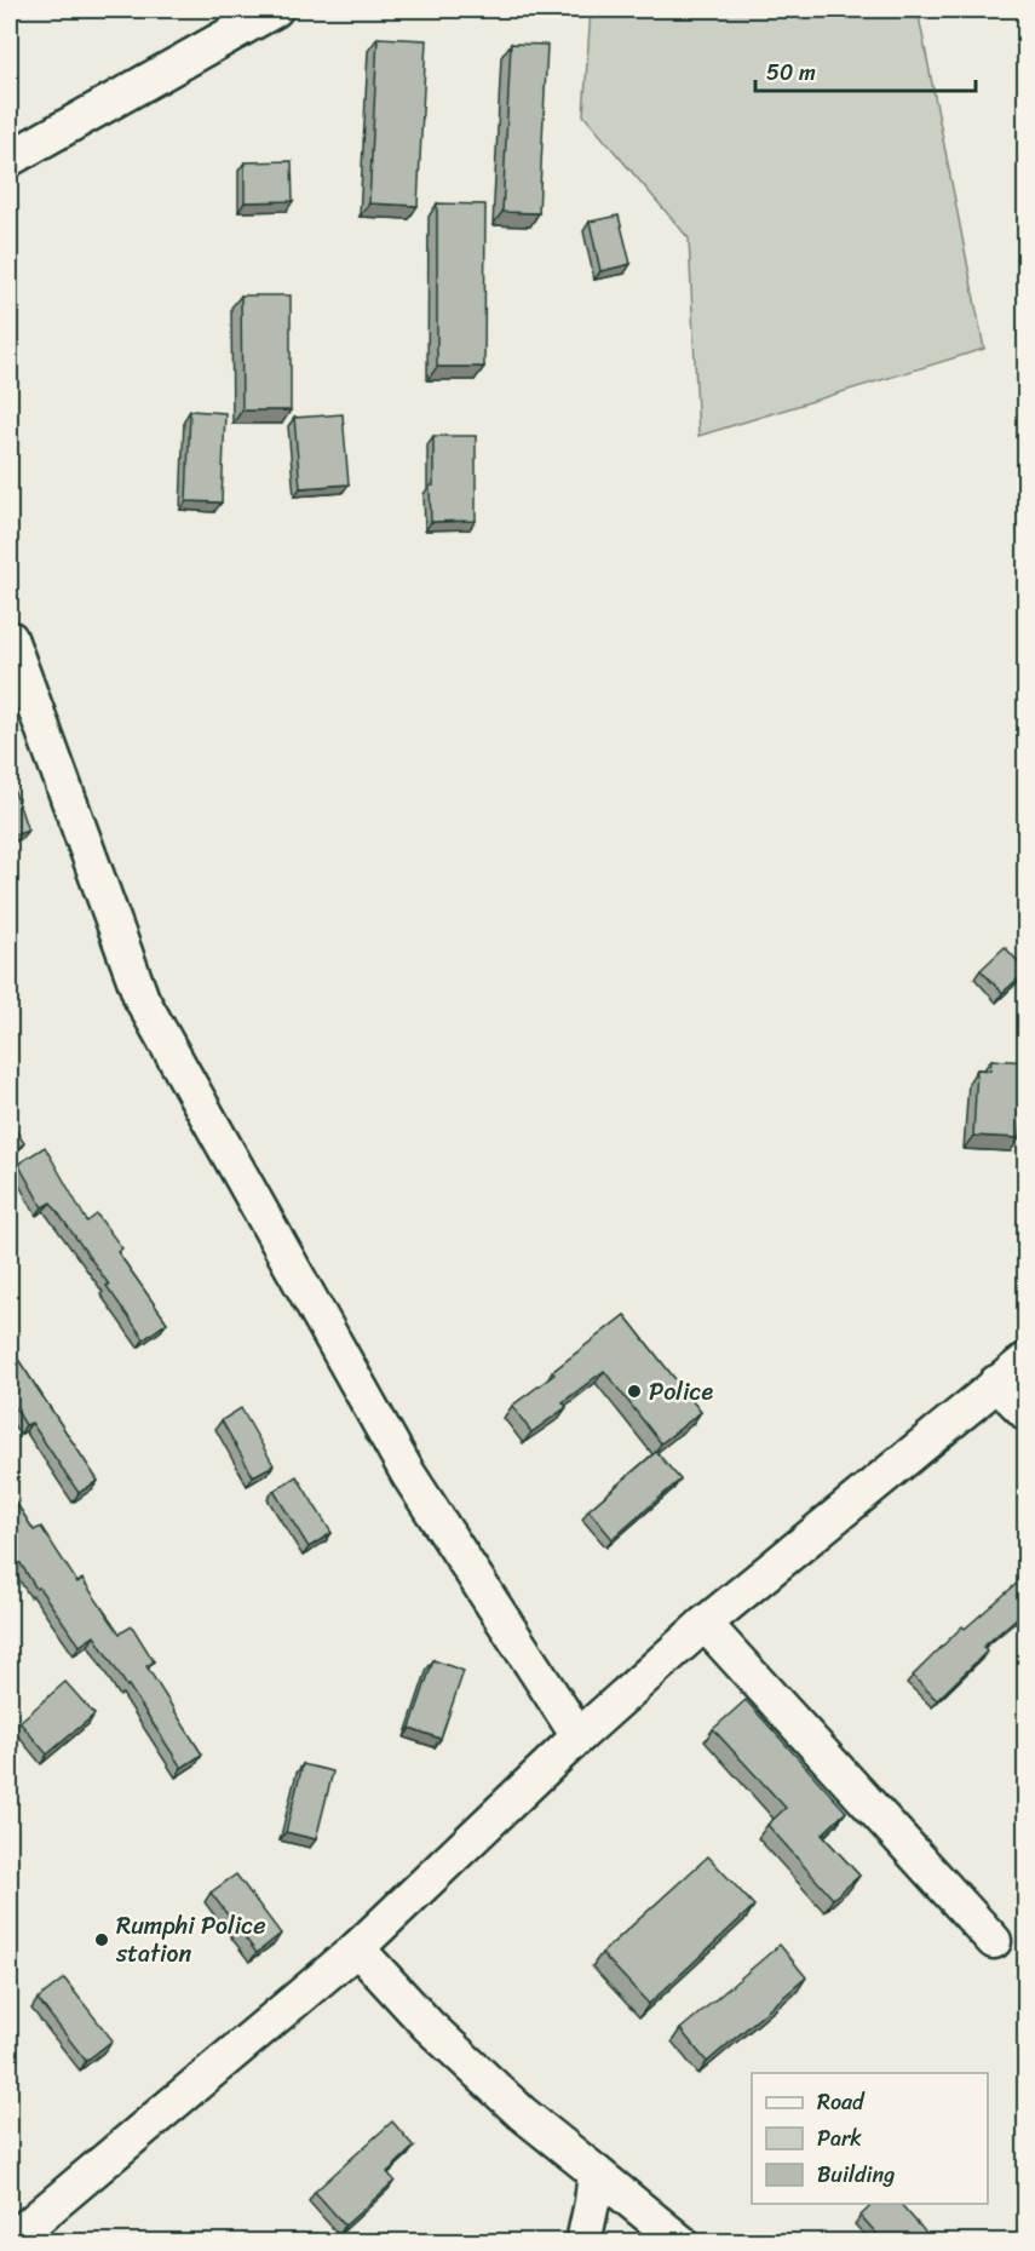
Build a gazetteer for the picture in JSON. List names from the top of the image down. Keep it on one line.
{"places":["Police","Rumphi Police station"],"legend":["Road","Park","Building"],"scale_bar":"50 m"}
